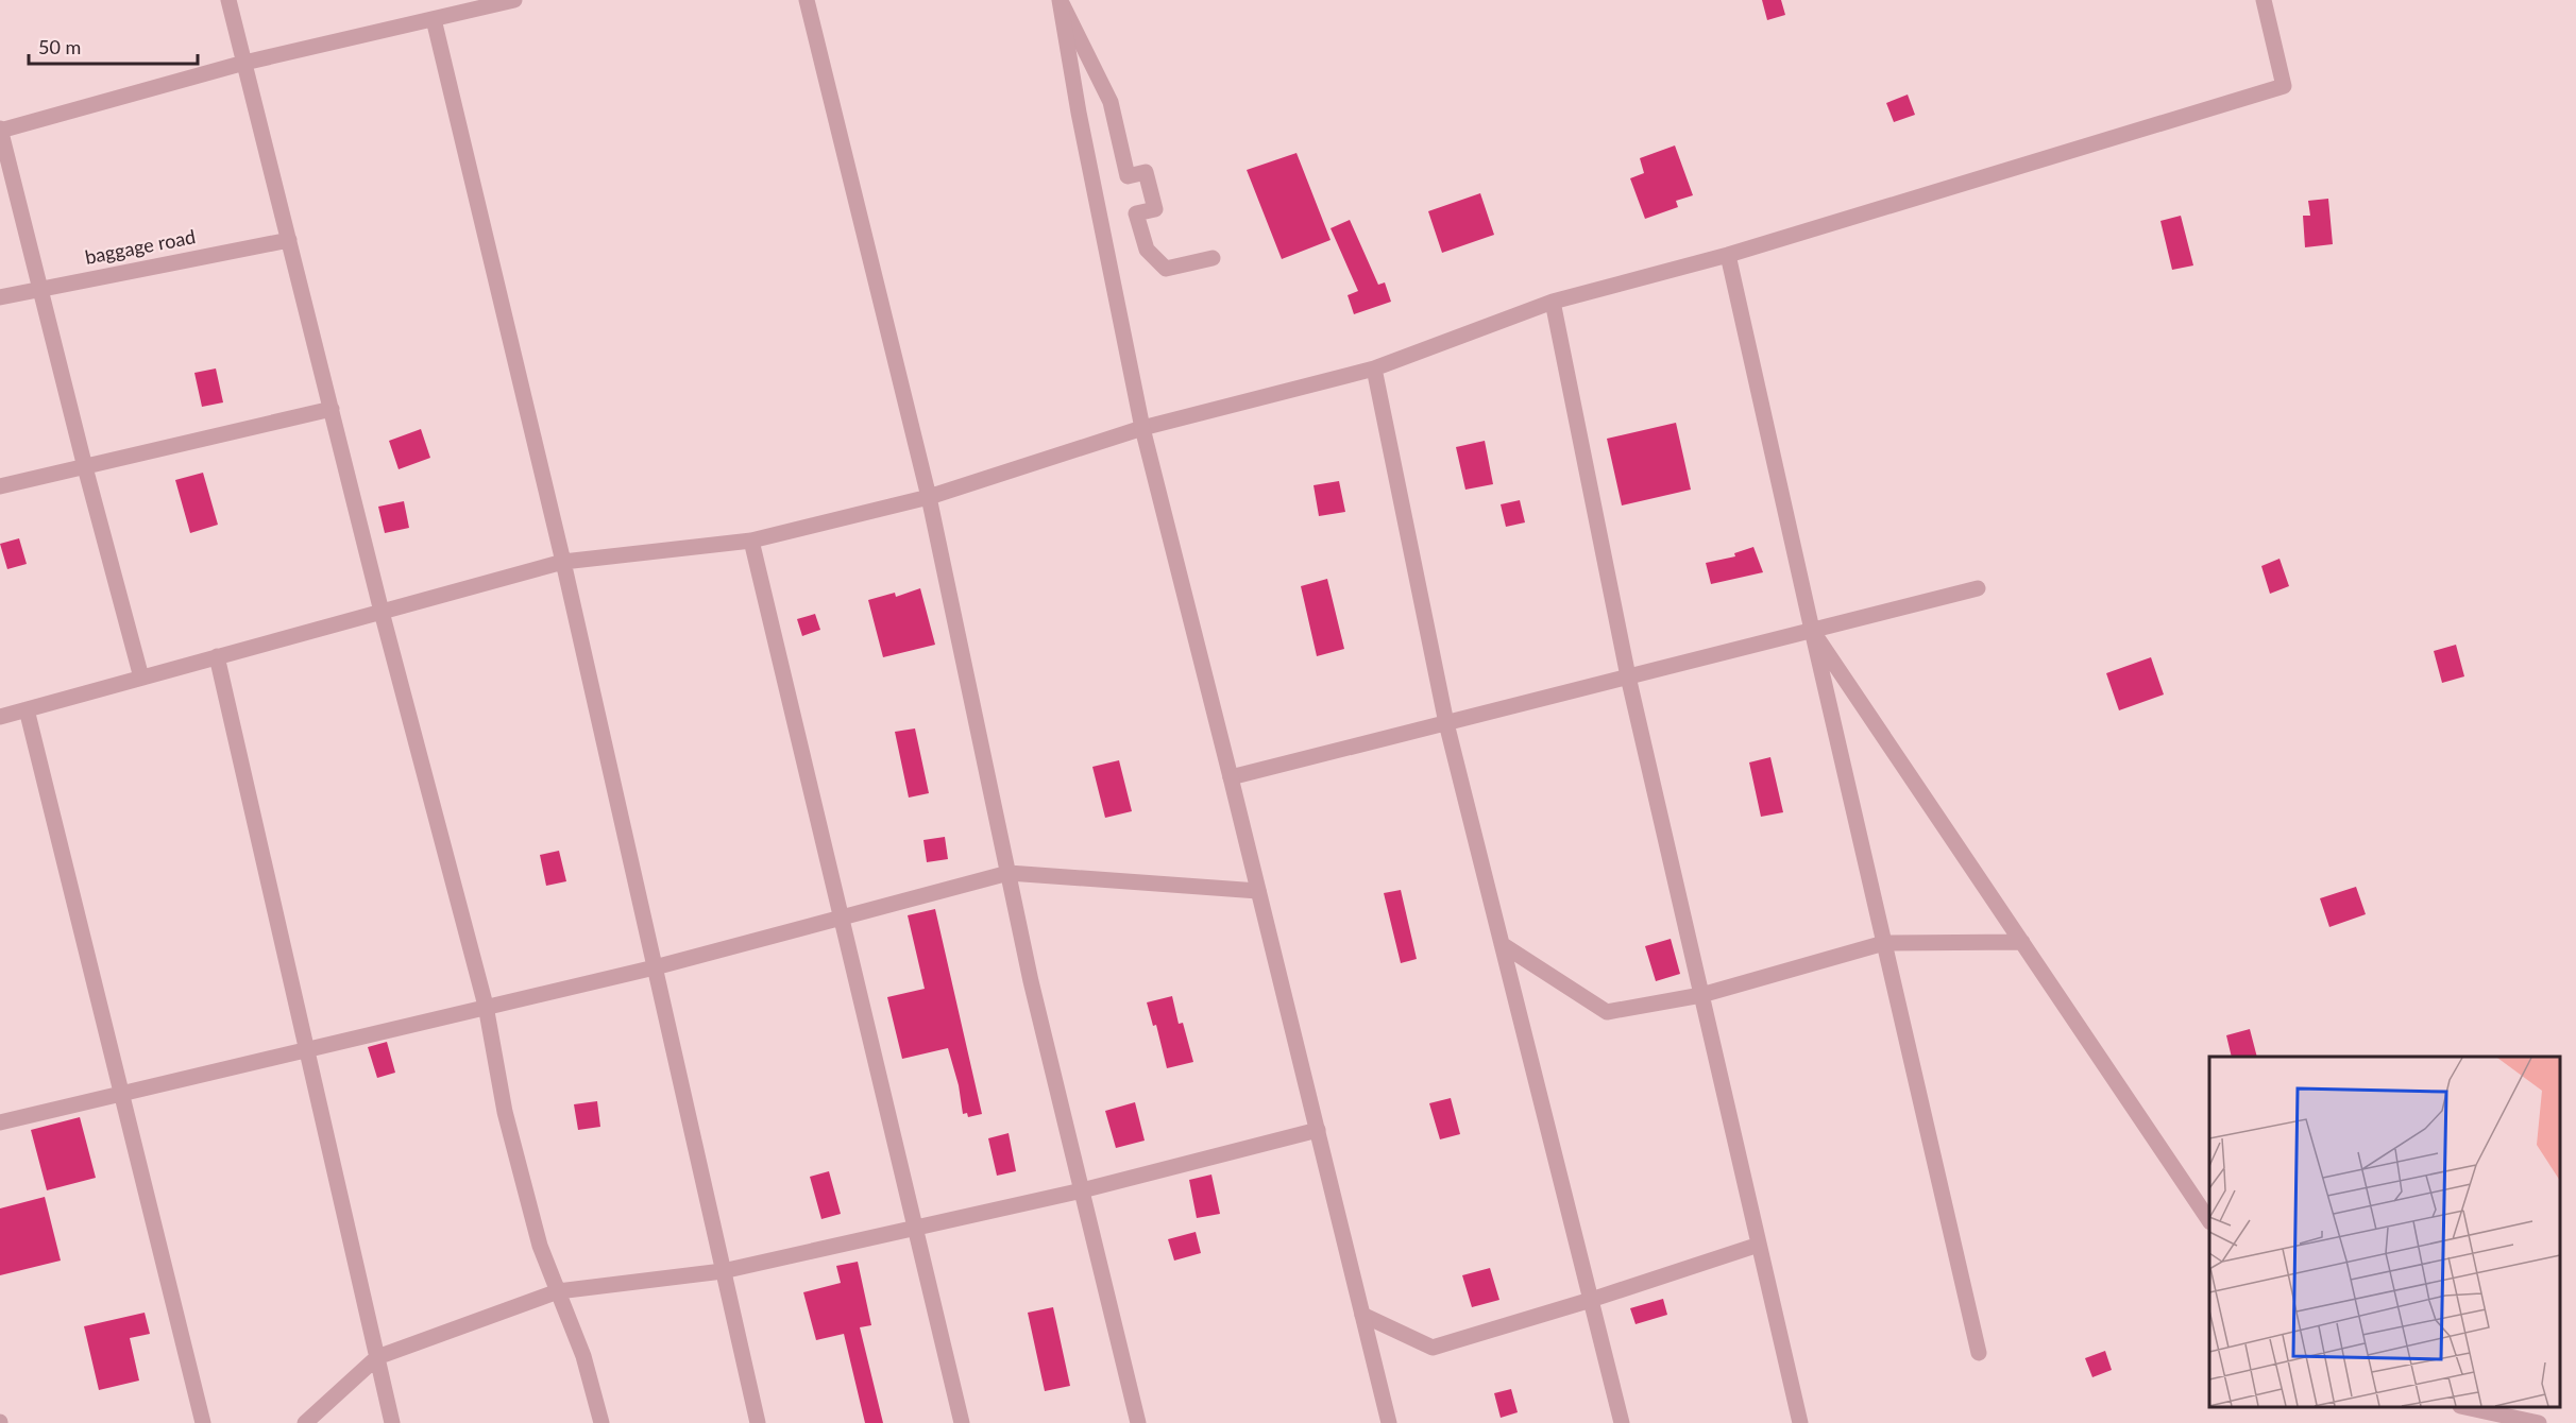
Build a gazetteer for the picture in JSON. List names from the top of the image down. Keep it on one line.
{"streets":{"street":["baggage road"]},"scale_bar":"50 m"}
